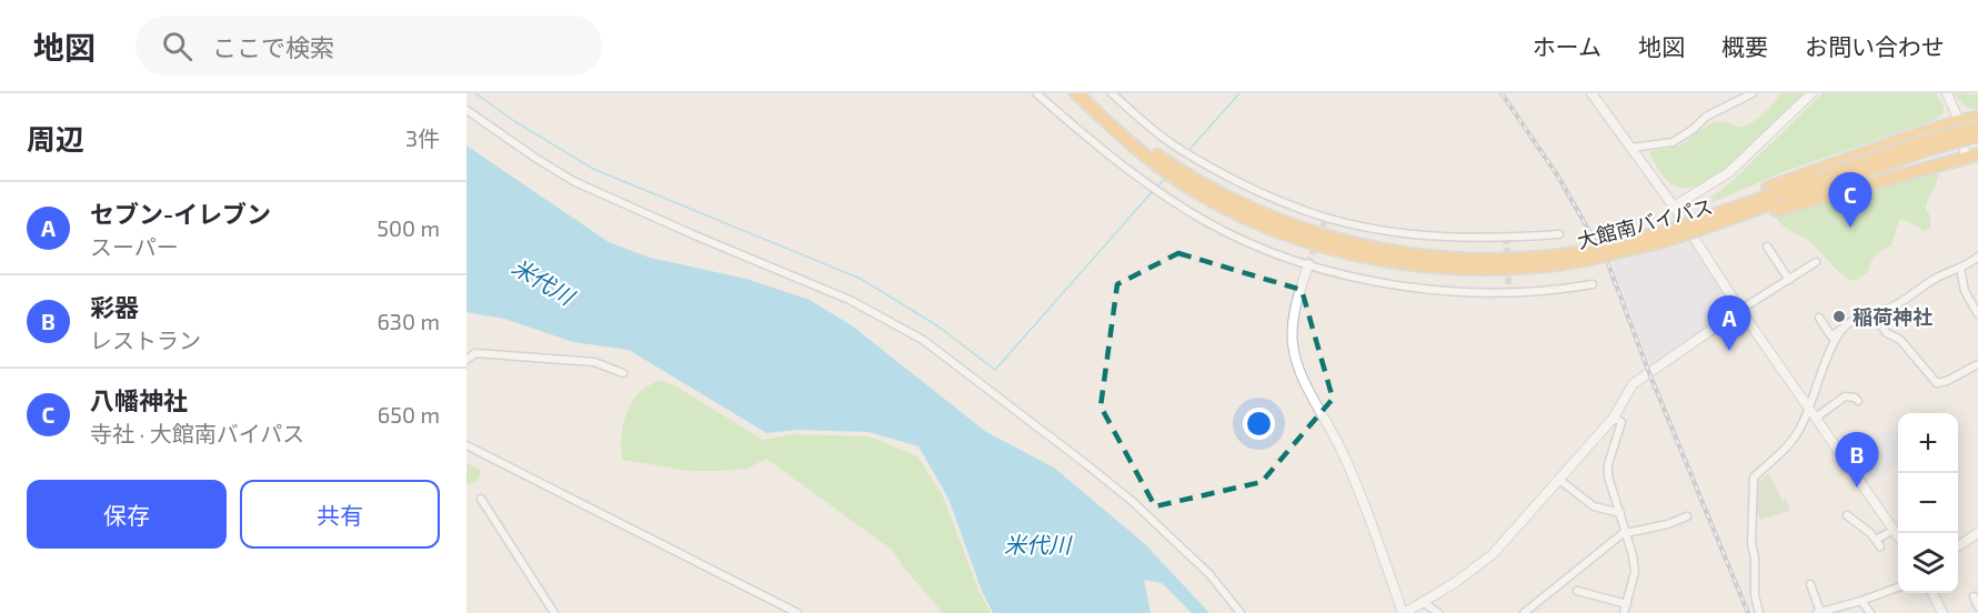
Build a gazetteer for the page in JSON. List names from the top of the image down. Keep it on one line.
{"streets":{"highway":["大館南バイパス"]},"water":["米代川"],"places":["稲荷神社"],"page":{"header":"地図","search":"ここで検索","nav":["ホーム","地図","概要","お問い合わせ"],"heading":["周辺","3件"],"pins":["C","A","B"],"list":[{"mark":"A","name":"セブン-イレブン","note":"スーパー","value":"500 m"},{"mark":"B","name":"彩器","note":"レストラン","value":"630 m"},{"mark":"C","name":"八幡神社","note":"寺社 · 大館南バイパス","value":"650 m"}],"map_buttons":["+","−"],"buttons":["保存","共有"]}}
